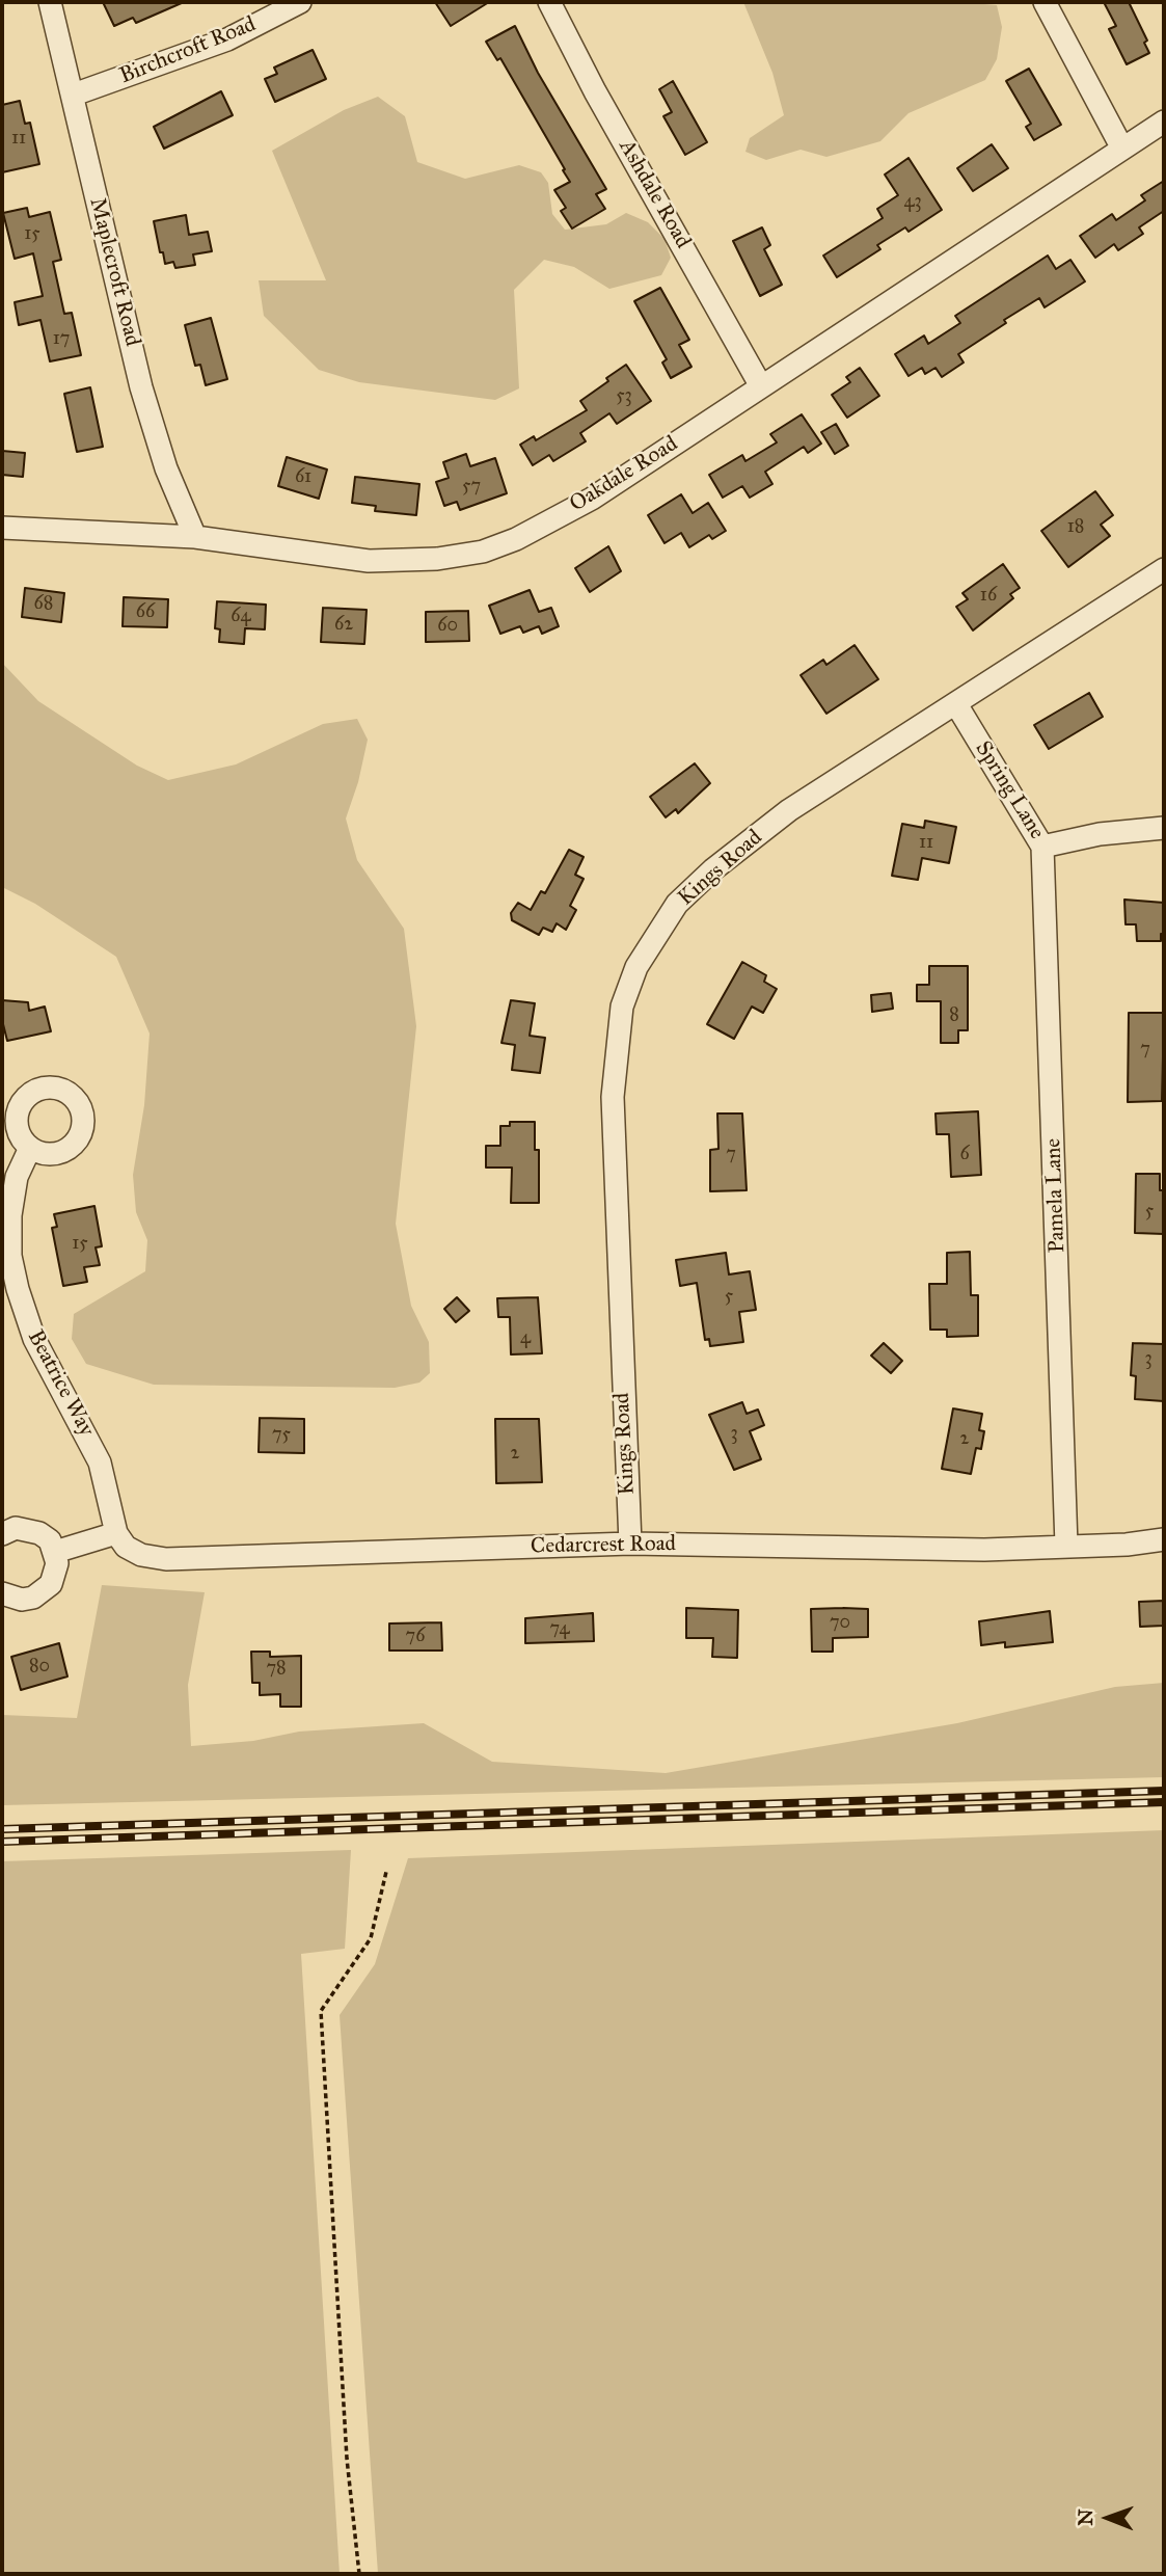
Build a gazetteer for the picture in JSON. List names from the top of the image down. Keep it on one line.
{"streets":{"street":["Birchcroft Road","Ashdale Road","Maplecroft Road","Oakdale Road","Spring Lane","Kings Road","Pamela Lane","Beatrice Way","Cedarcrest Road"]},"crossings":[["Birchcroft Road","Maplecroft Road"],["Ashdale Road","Oakdale Road"],["Maplecroft Road","Oakdale Road"],["Spring Lane","Kings Road"],["Spring Lane","Pamela Lane"],["Kings Road","Cedarcrest Road"],["Pamela Lane","Cedarcrest Road"],["Beatrice Way","Cedarcrest Road"]],"house_numbers":["11","43","15","17","53","61","57","18","16","68","66","64","62","60","11","8","7","7","6","5","15","5","4","3","3","75","2","2","70","74","76","80","78"],"north":"left"}
